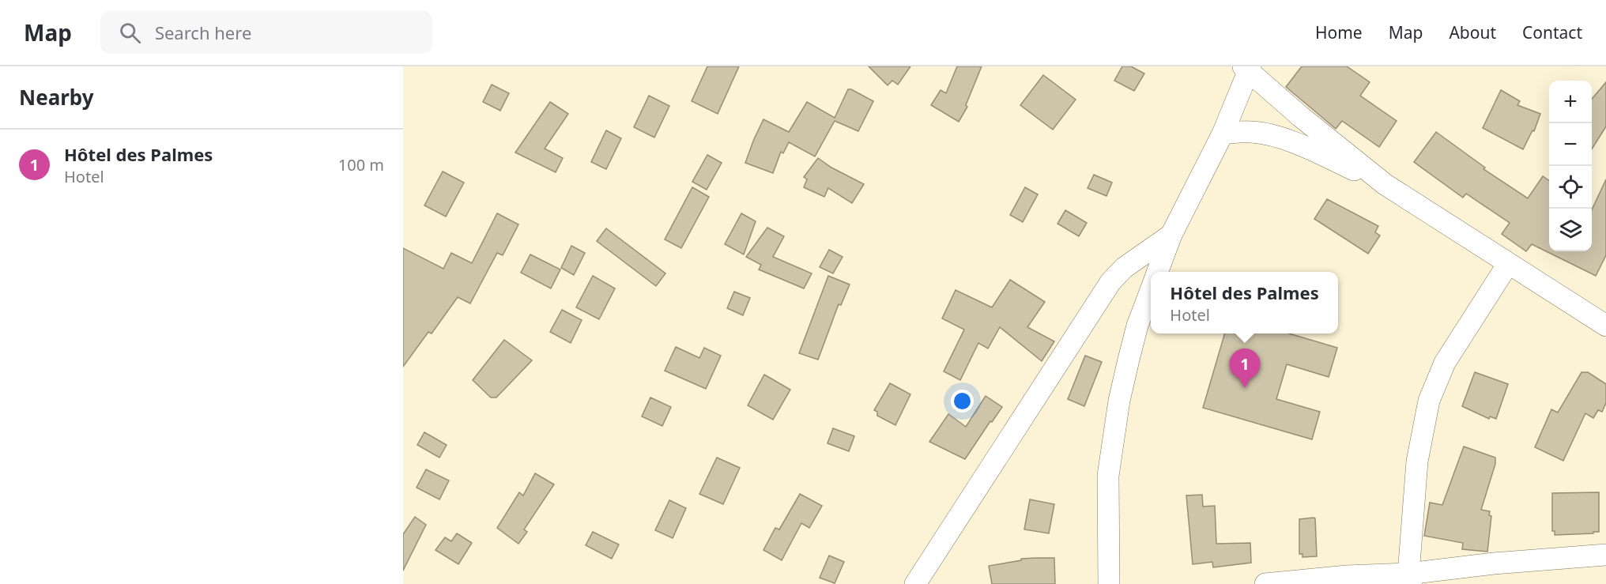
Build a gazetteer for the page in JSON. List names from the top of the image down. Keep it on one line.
{"page":{"header":"Map","search":"Search here","nav":["Home","Map","About","Contact"],"heading":"Nearby","map_buttons":["+","−"],"list":[{"mark":"1","name":"Hôtel des Palmes","note":"Hotel","value":"100 m"}],"popup":["Hôtel des Palmes","Hotel"],"pins":"1"}}
